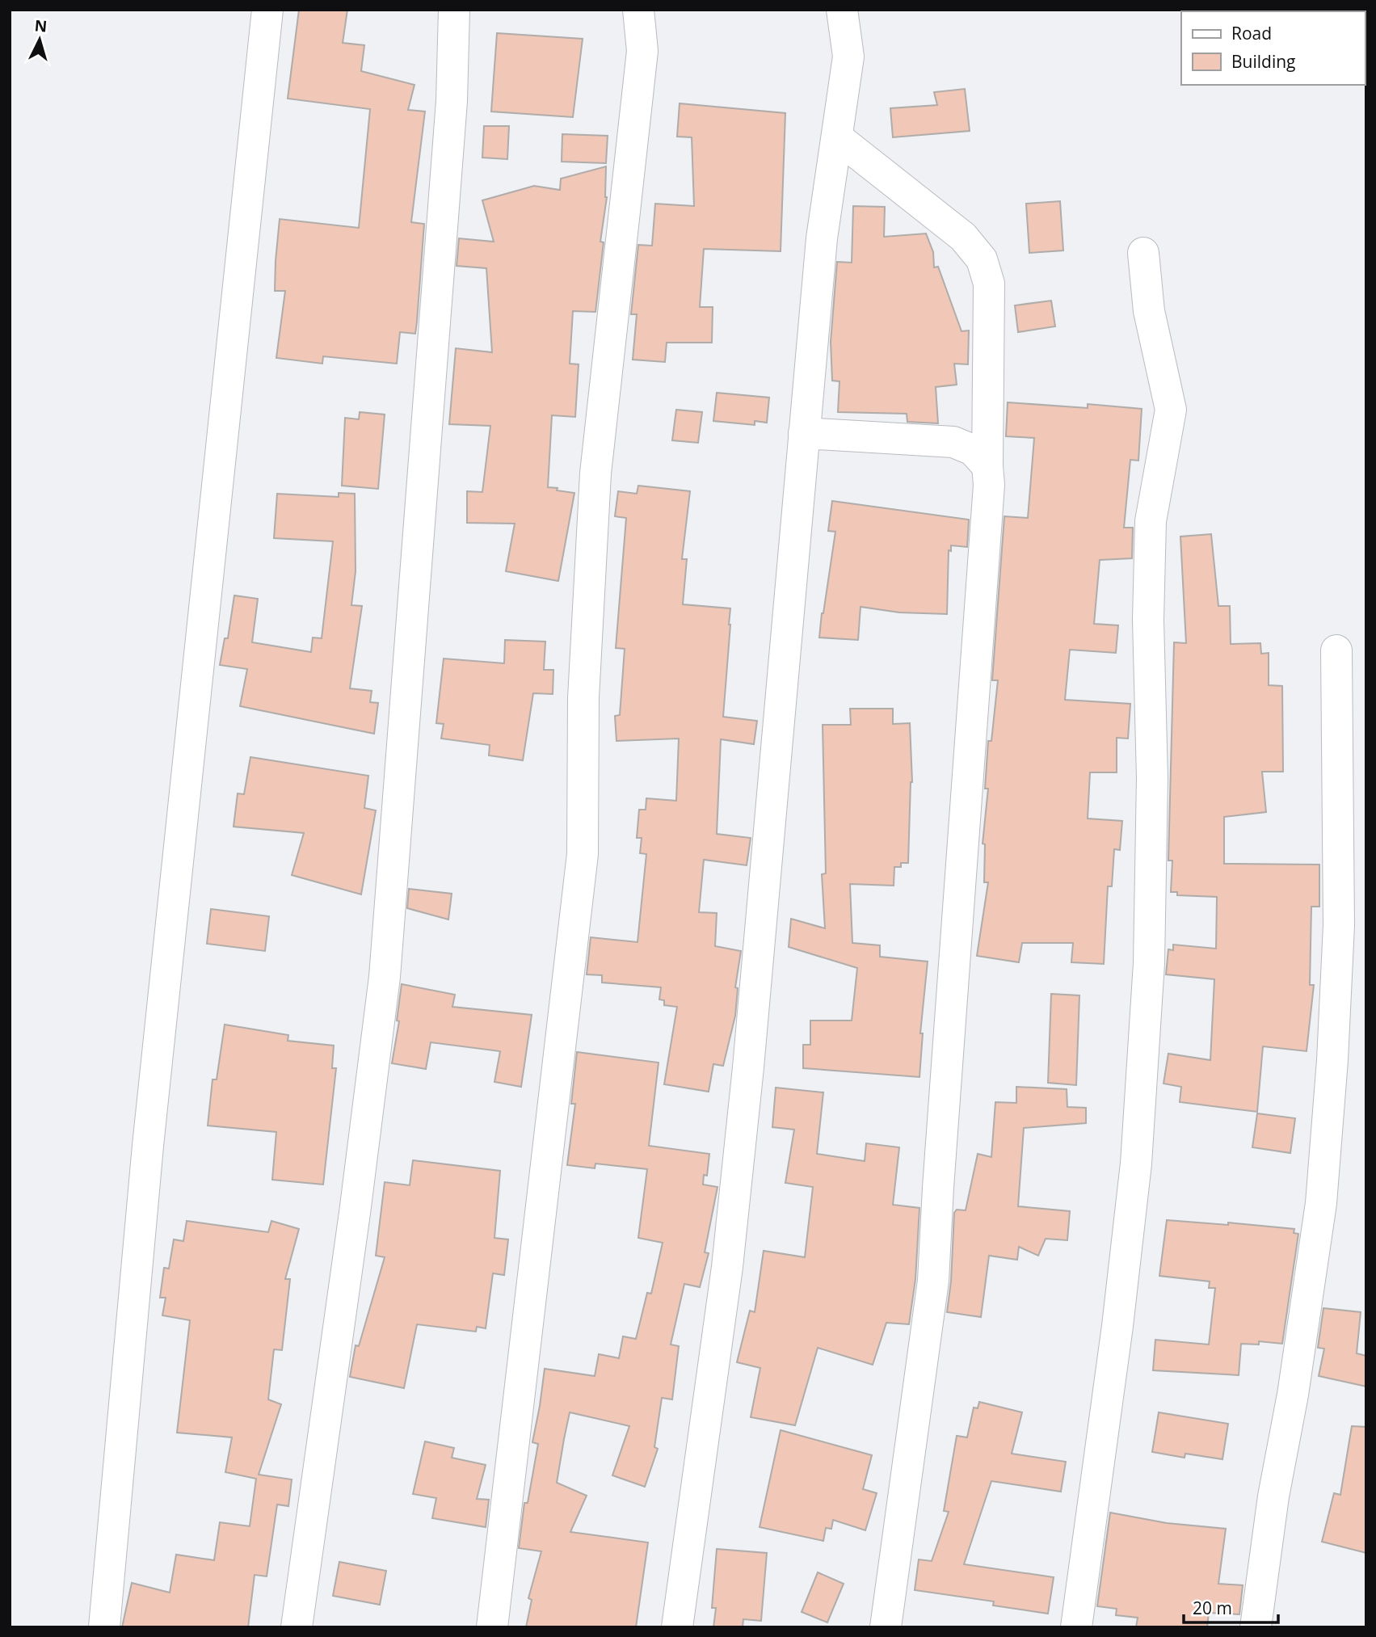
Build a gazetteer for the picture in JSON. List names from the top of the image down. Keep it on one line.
{"legend":["Road","Building"],"scale_bar":"20 m","north":"top"}
